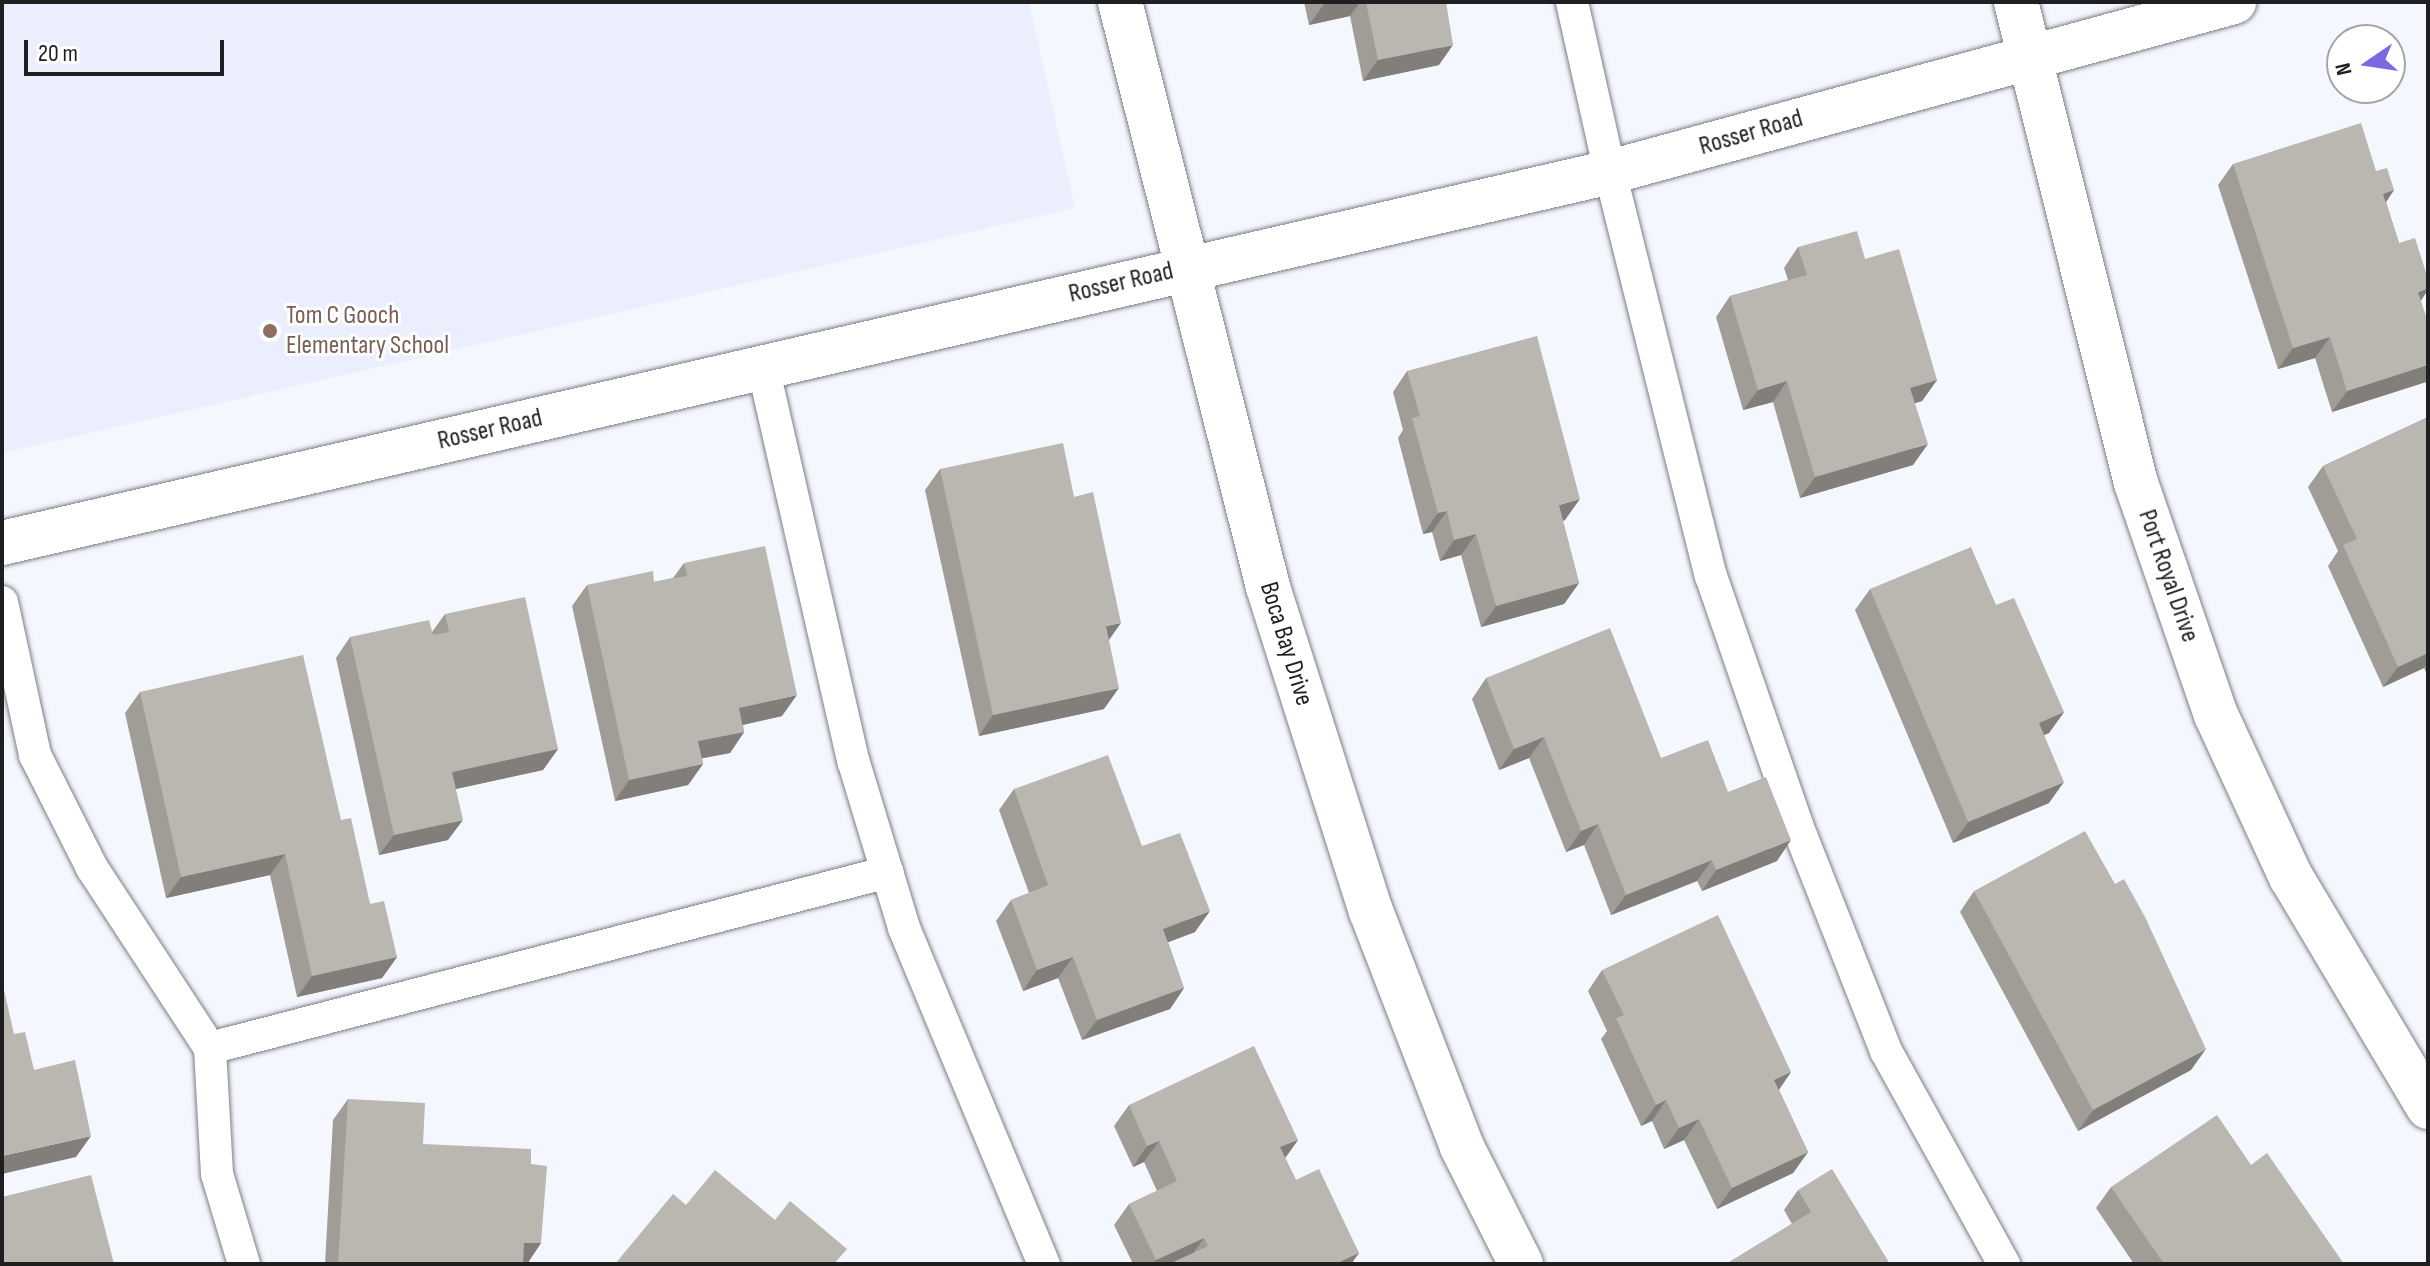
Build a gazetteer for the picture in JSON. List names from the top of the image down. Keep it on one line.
{"streets":{"street":["Rosser Road","Port Royal Drive","Boca Bay Drive"]},"crossings":[["Rosser Road","Port Royal Drive"],["Rosser Road","Boca Bay Drive"]],"places":["Tom C Gooch Elementary School"],"scale_bar":"20 m","north":"left"}
